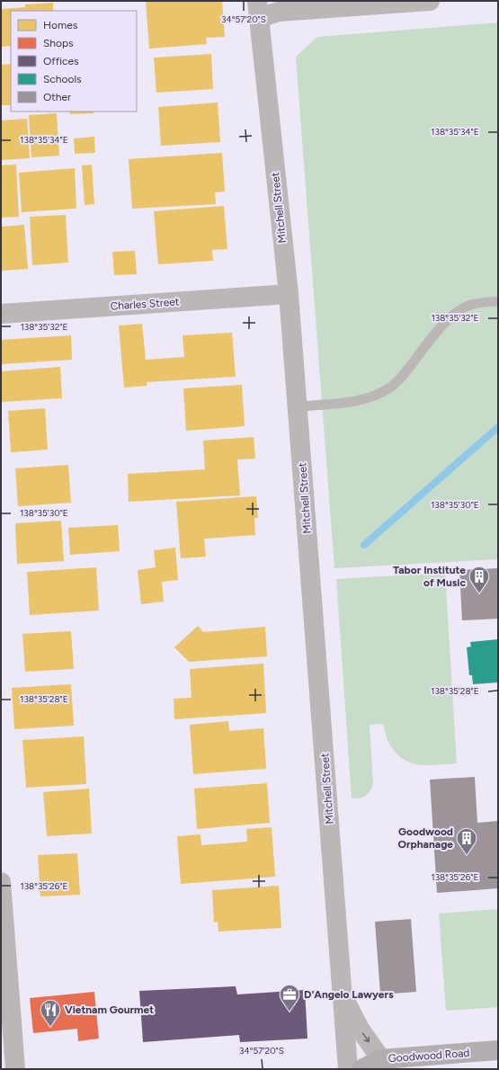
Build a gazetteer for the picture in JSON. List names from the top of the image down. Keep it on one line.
{"streets":{"main road":["Goodwood Road"],"street":["Mitchell Street","Charles Street"]},"crossings":[["Mitchell Street","Charles Street"],["Mitchell Street","Goodwood Road"]],"places":{"building":["Tabor Institute of Music","Goodwood Orphanage"],"office":["D'Angelo Lawyers"],"restaurant":["Vietnam Gourmet"]},"legend":["Homes","Shops","Offices","Schools","Other"],"coordinates":["34°57'20\"S","138°35'34\"E","138°35'32\"E","138°35'30\"E","138°35'28\"E","138°35'26\"E"]}
